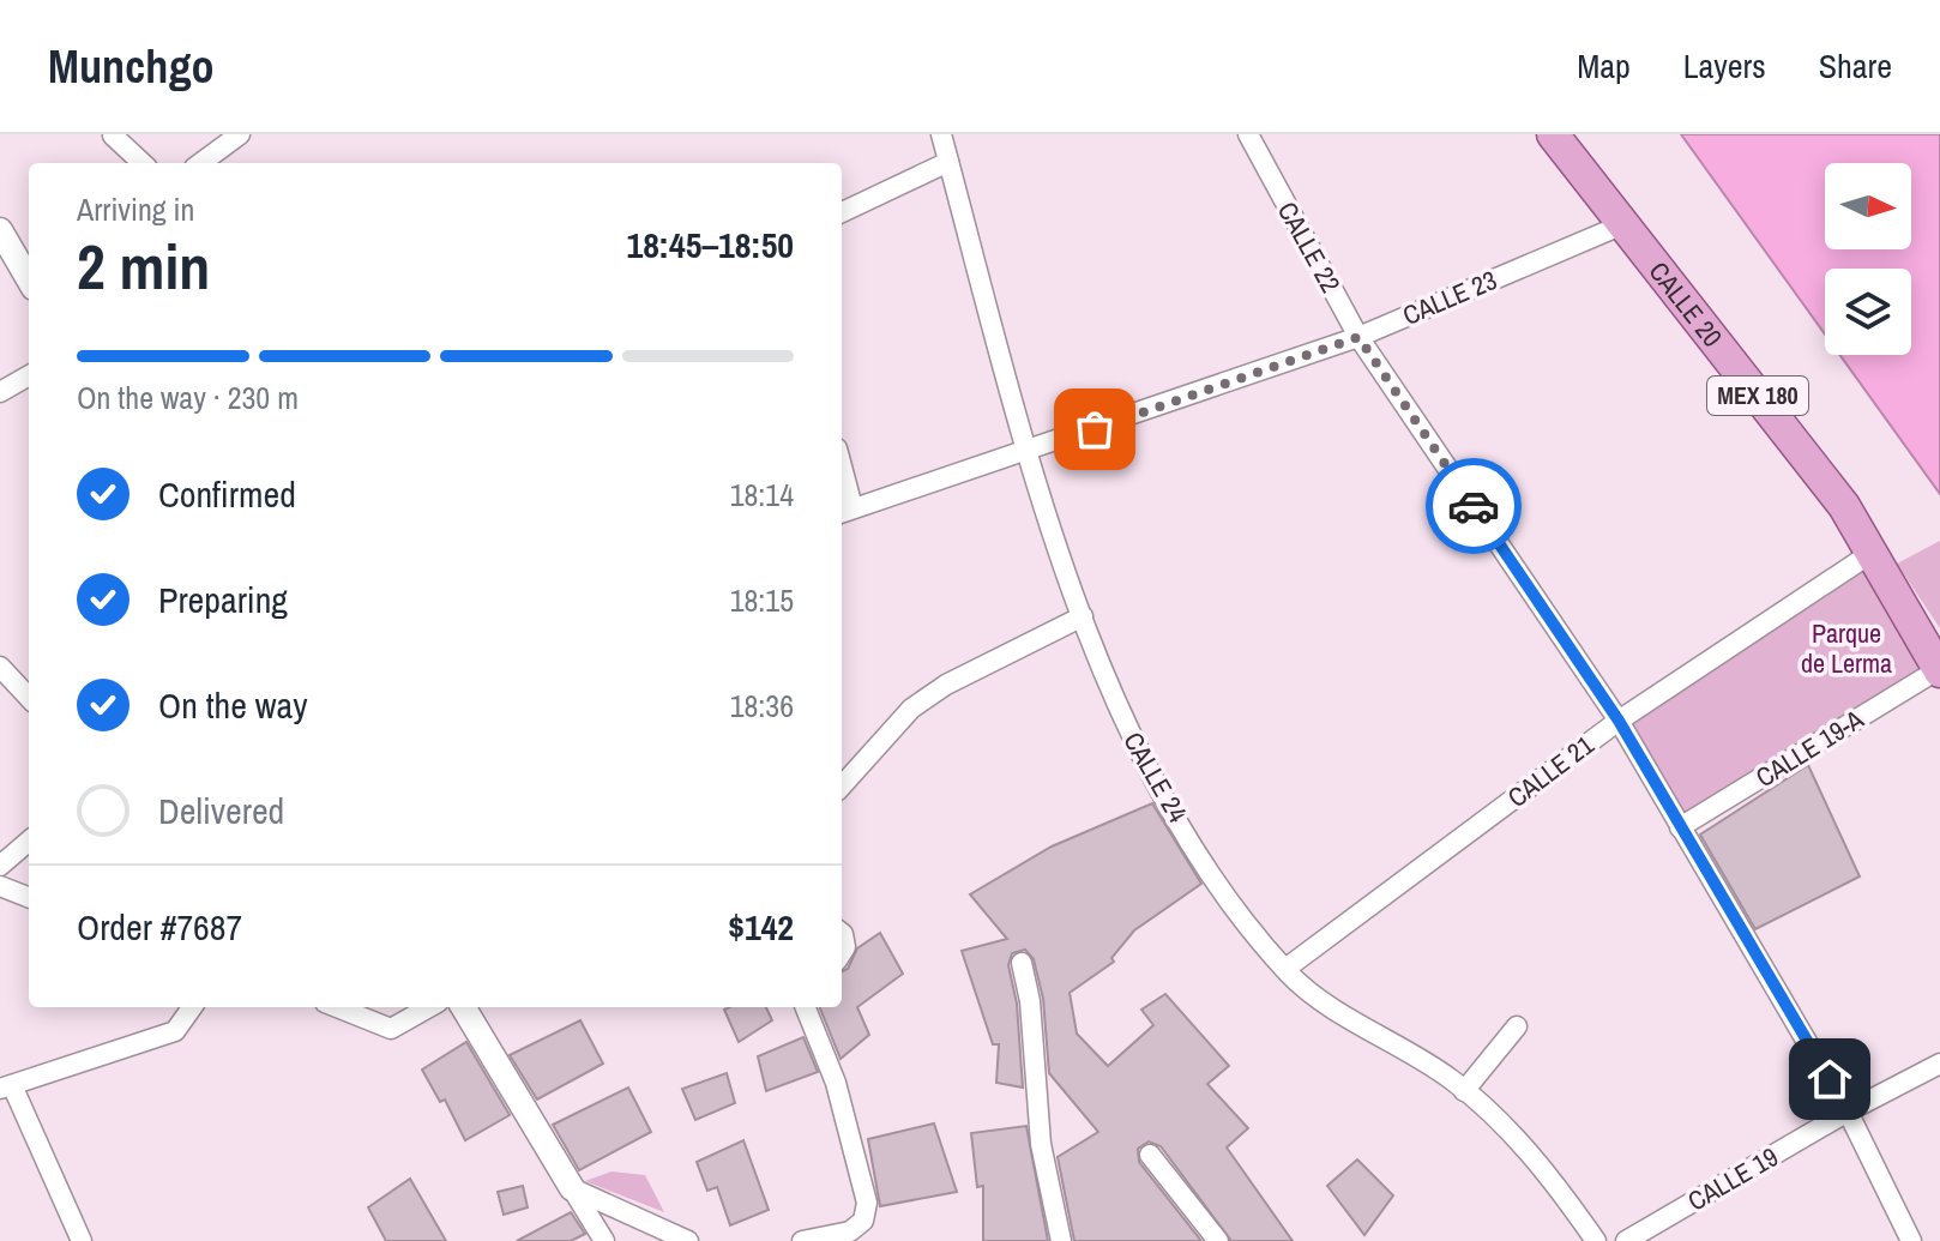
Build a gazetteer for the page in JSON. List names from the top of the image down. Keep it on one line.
{"streets":{"main road":["CALLE 20","MEX 180"],"street":["CALLE 22","CALLE 23","CALLE 19-A","CALLE 21","CALLE 24","CALLE 19"]},"crossings":[["CALLE 22","CALLE 23"],["CALLE 22","CALLE 19-A"],["CALLE 22","CALLE 21"],["CALLE 22","CALLE 19"],["CALLE 23","CALLE 20"],["CALLE 23","CALLE 24"],["CALLE 20","CALLE 19-A"],["CALLE 20","CALLE 21"],["CALLE 21","CALLE 24"]],"parks":["Parque de Lerma"],"north":"right","page":{"header":"Munchgo","nav":["Map","Layers","Share"],"heading":["2 min","Arriving in","18:45–18:50"],"panel":["Order #7687","$142"],"bar":"On the way · 230 m","list":[["Confirmed","18:14"],["Preparing","18:15"],["On the way","18:36"],"Delivered"]}}
